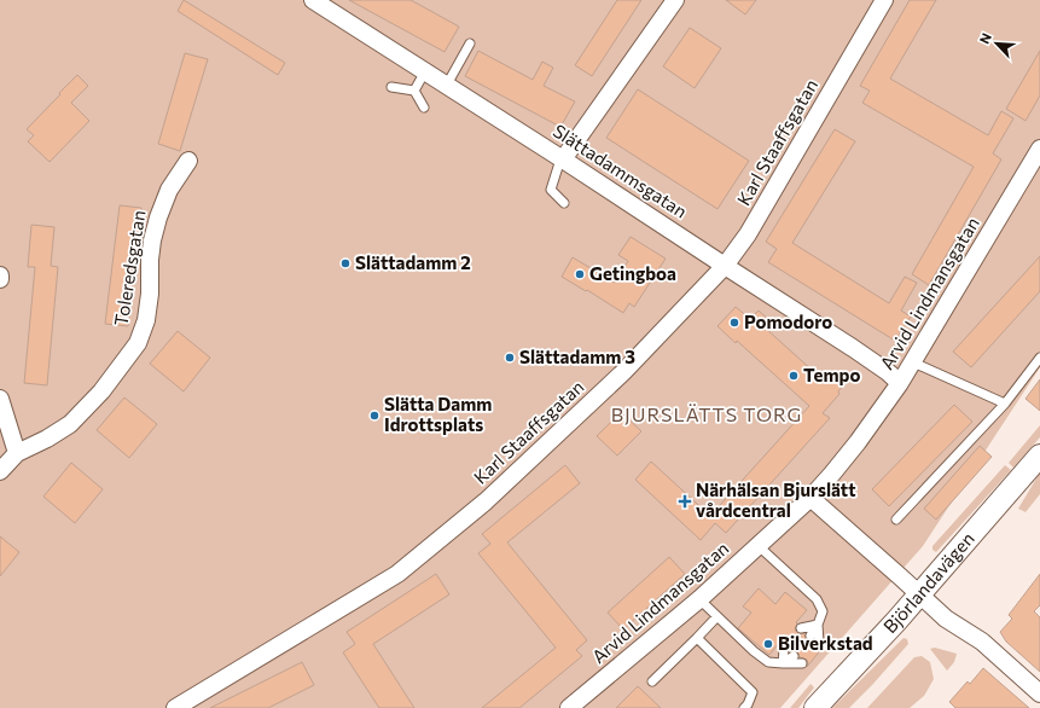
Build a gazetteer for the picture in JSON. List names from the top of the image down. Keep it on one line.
{"streets":{"street":["Karl Staaffsgatan","Slättadammsgatan","Toleredsgatan","Arvid Lindmansgatan","Björlandavägen"]},"crossings":[["Karl Staaffsgatan","Slättadammsgatan"],["Slättadammsgatan","Arvid Lindmansgatan"]],"districts":["BJURSLÄTTS TORG"],"places":{"other":["Slättadamm 2","Getingboa","Pomodoro","Slättadamm 3","Tempo","Slätta Damm Idrottsplats","Bilverkstad"],"health":["Närhälsan Bjurslätt vårdcentral"]},"north":"top left"}
